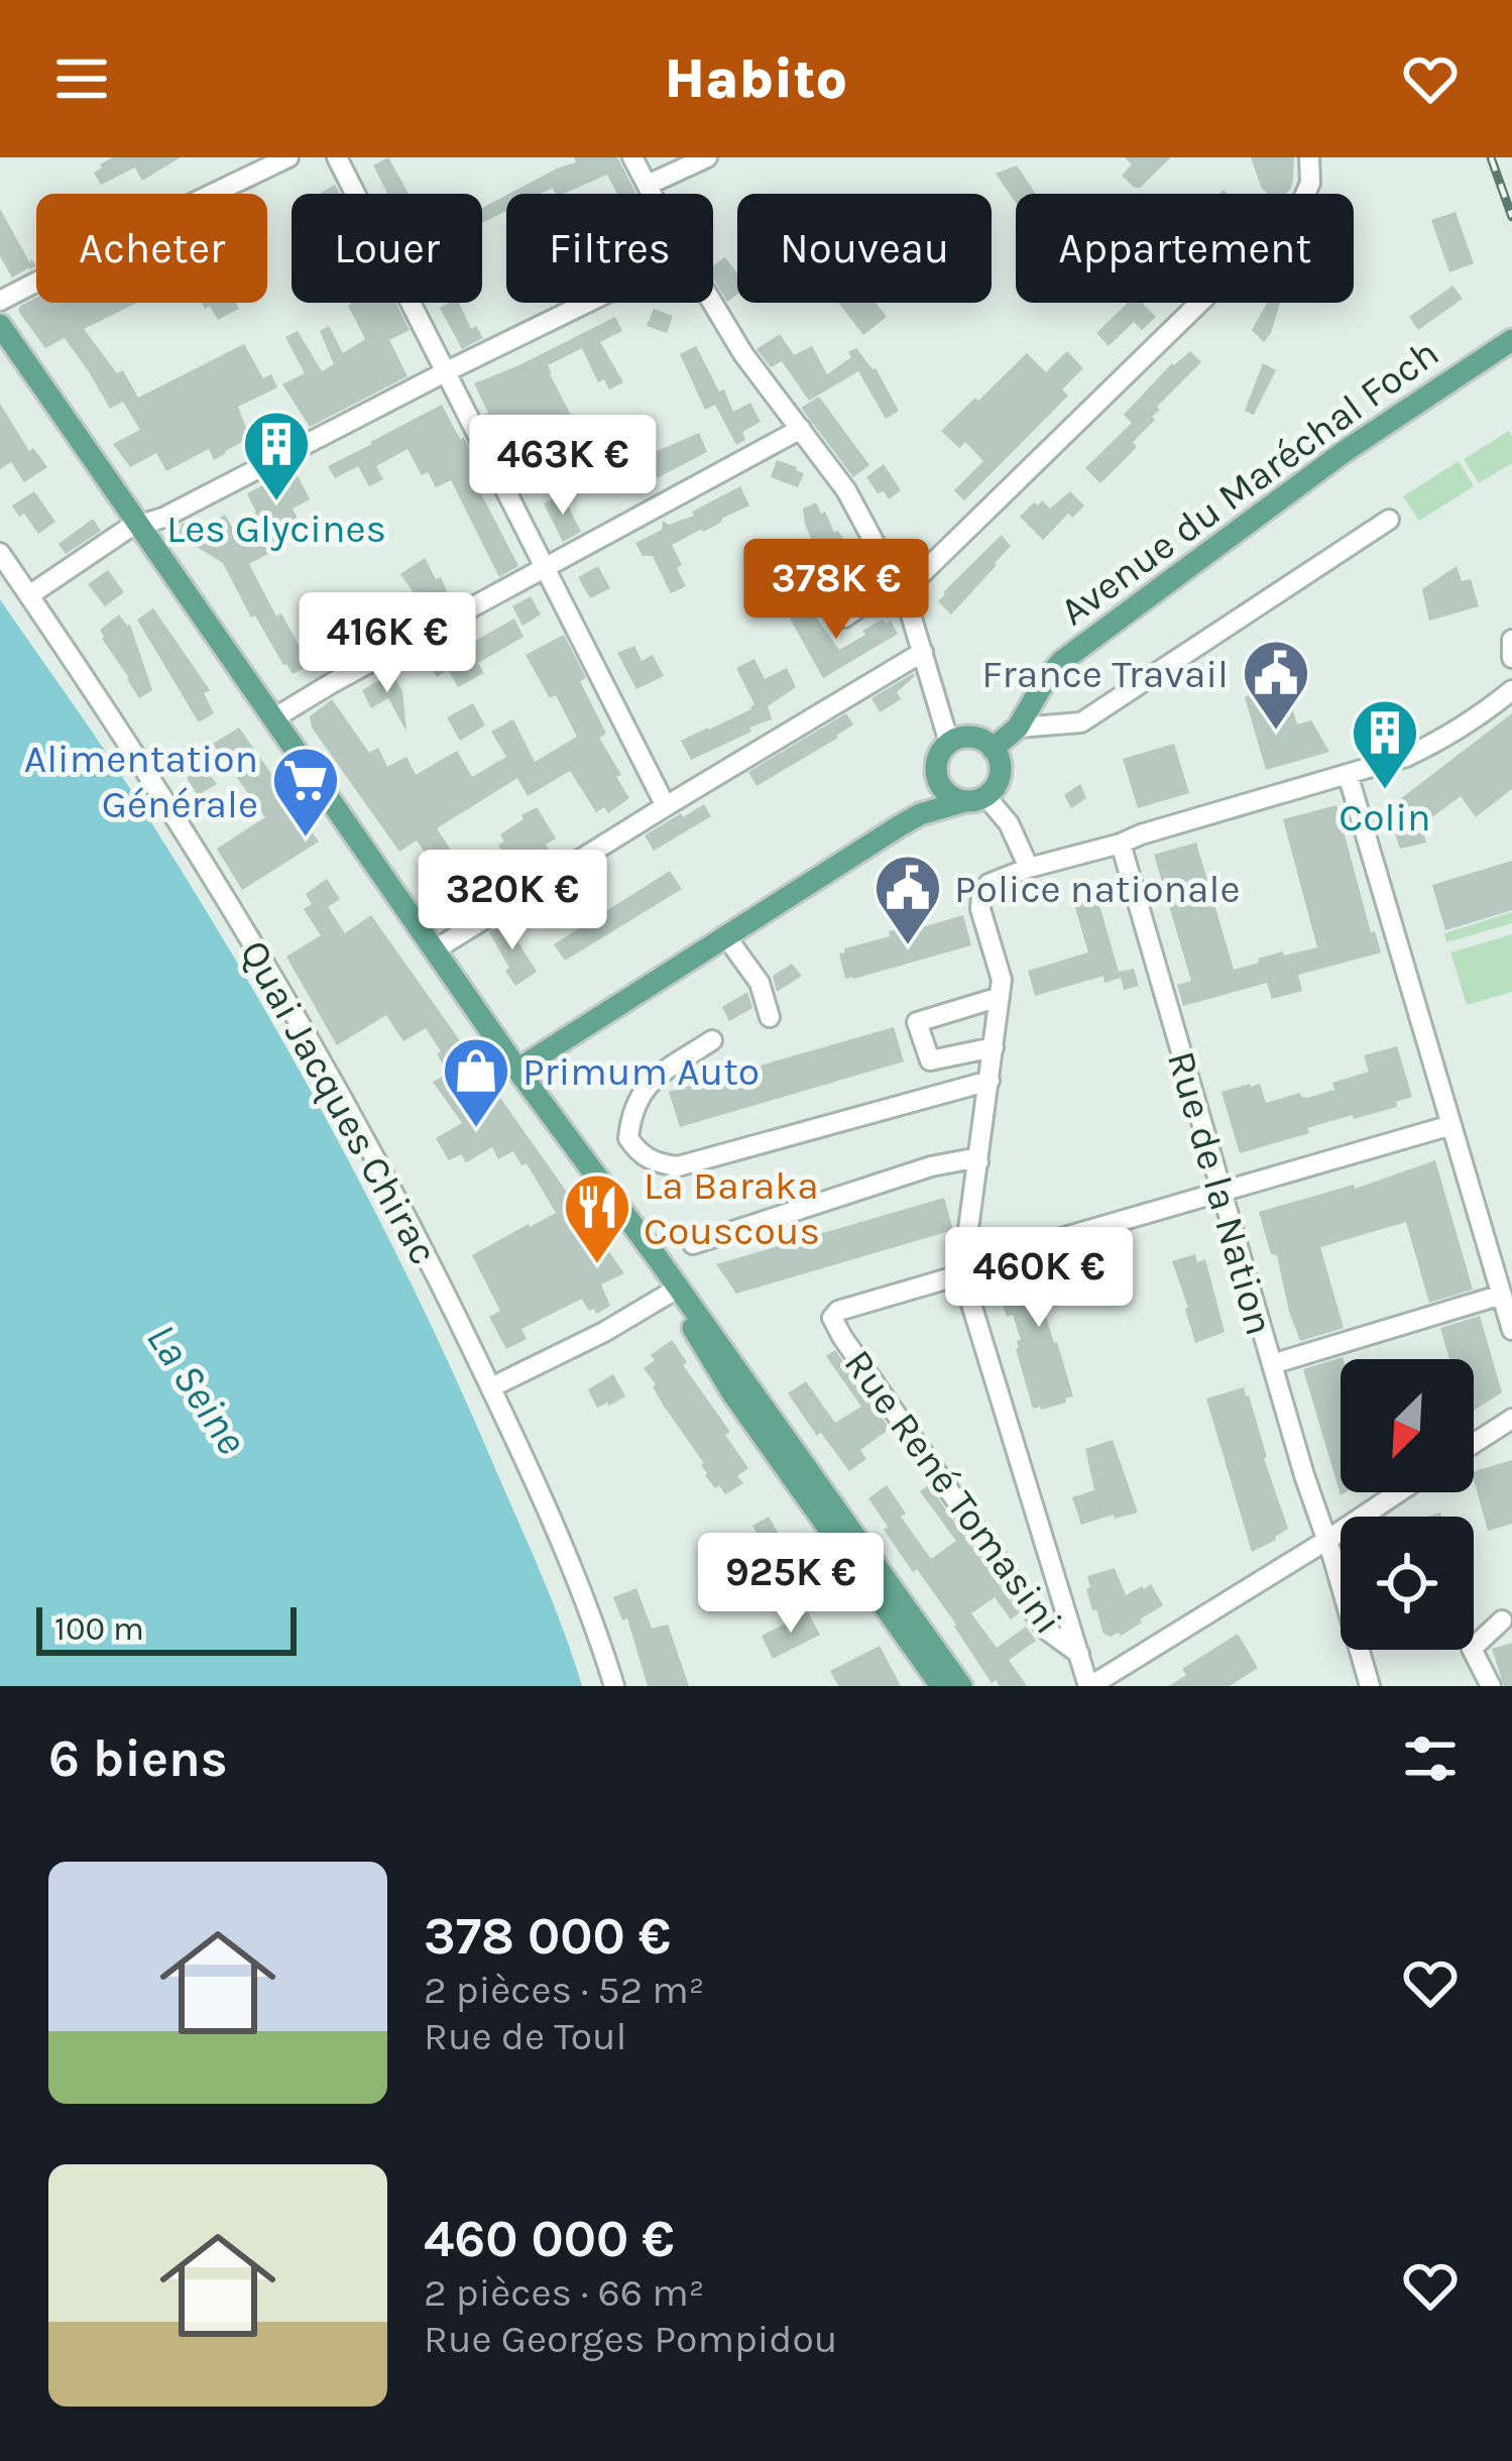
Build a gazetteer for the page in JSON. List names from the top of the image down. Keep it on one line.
{"streets":{"main road":["Avenue du Maréchal Foch"],"street":["Quai Jacques Chirac","Rue de la Nation","Rue René Tomasini"]},"water":["La Seine"],"places":{"building":["Les Glycines","Colin"],"public building":["France Travail","Police nationale"],"supermarket":["Alimentation Générale"],"shop":["Primum Auto"],"restaurant":["La Baraka Couscous"]},"scale_bar":"100 m","north":"bottom left","page":{"header":"Habito","chip":["Acheter","Louer","Filtres","Nouveau","Appartement"],"price":["463K €","378K €","416K €","320K €","460K €","925K €"],"scale":"100 m","heading":"6 biens","list":[{"name":"378 000 €","note":"2 pièces · 52 m² · Rue de Toul"},{"name":"460 000 €","note":"2 pièces · 66 m² · Rue Georges Pompidou"}]}}
